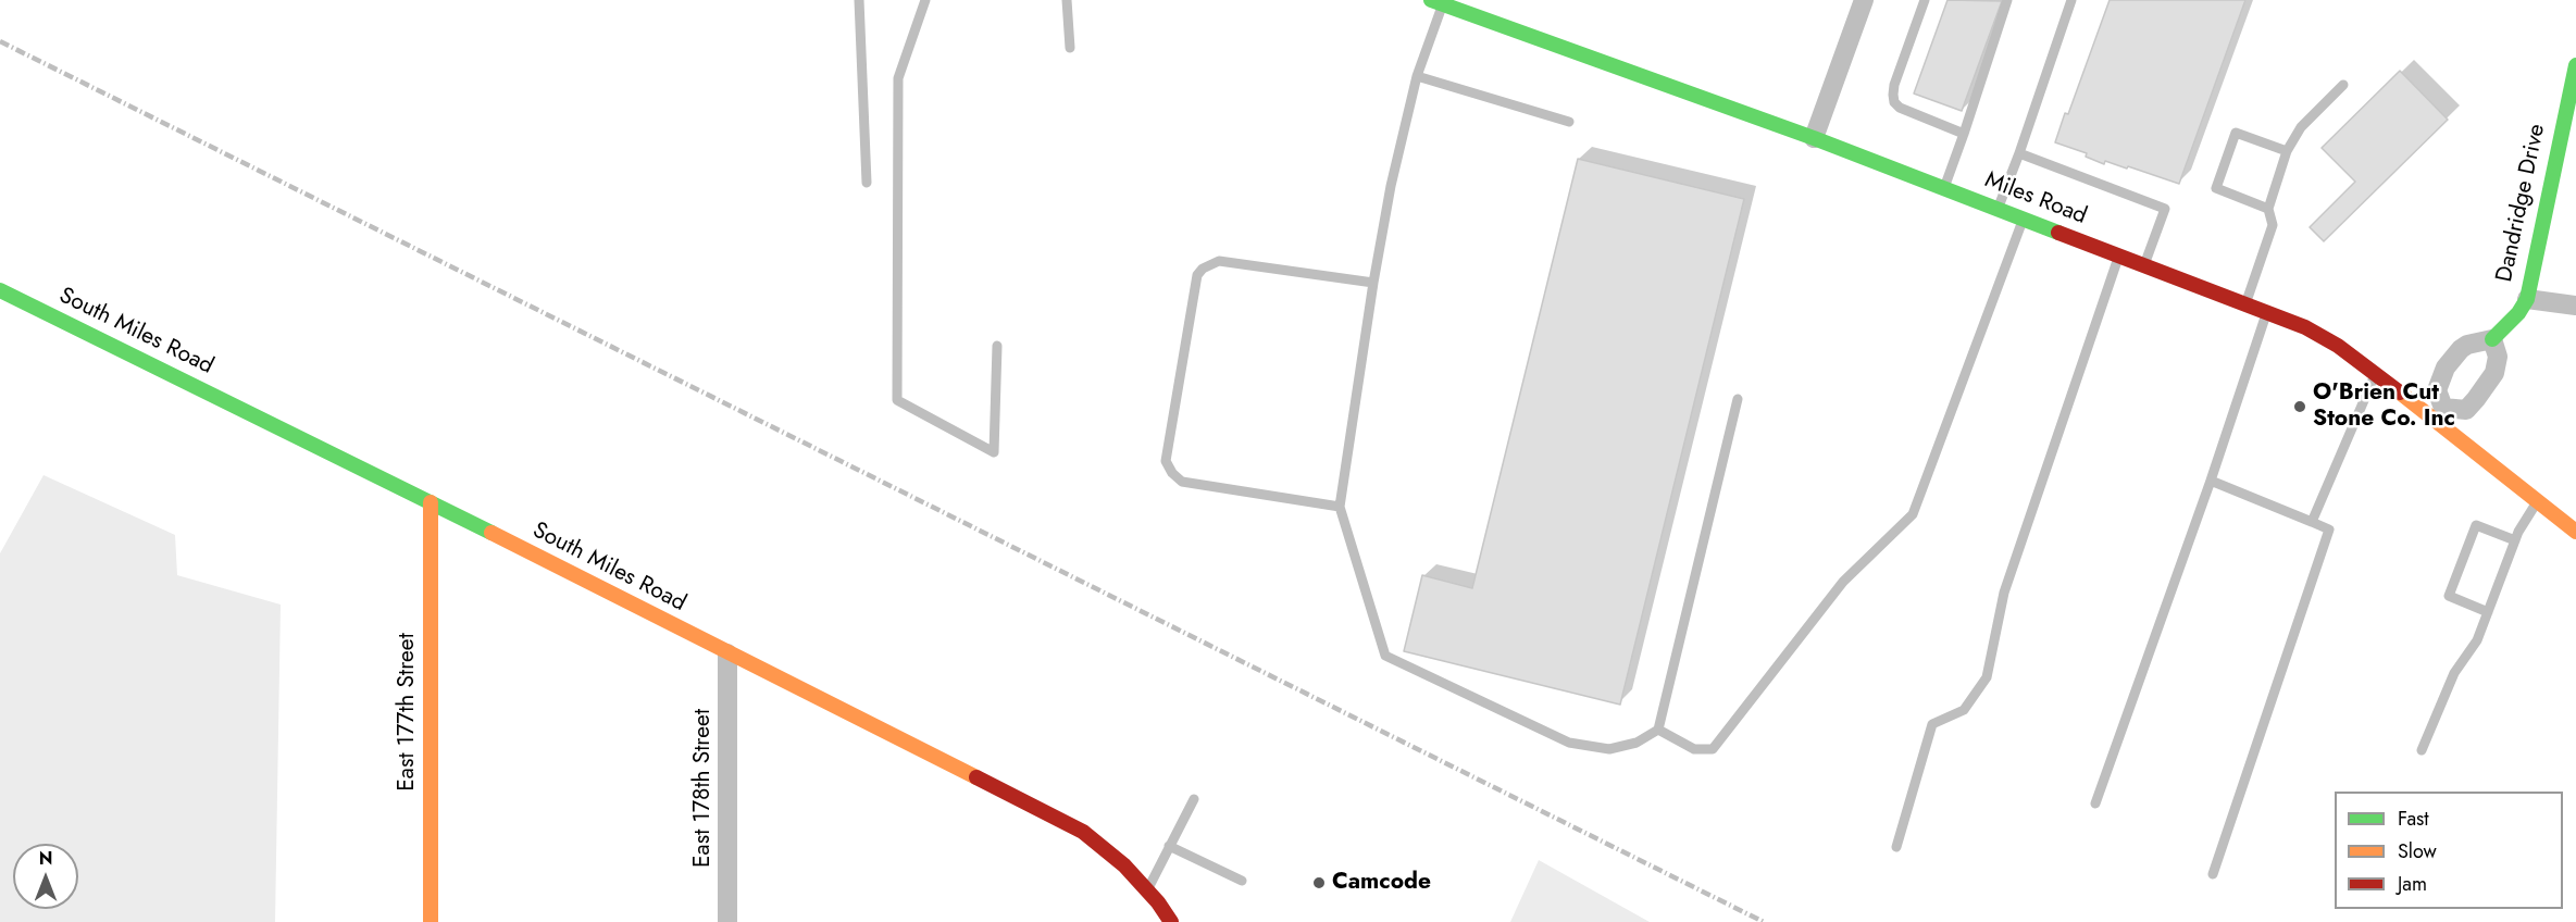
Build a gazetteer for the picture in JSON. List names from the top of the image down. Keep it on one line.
{"streets":{"street":["Miles Road","Dandridge Drive","South Miles Road","East 177th Street","East 178th Street"]},"crossings":[["Miles Road","Dandridge Drive"],["South Miles Road","East 177th Street"],["South Miles Road","East 178th Street"]],"places":["O'Brien Cut Stone Co. Inc","Camcode"],"legend":["Fast","Slow","Jam"],"north":"top"}
